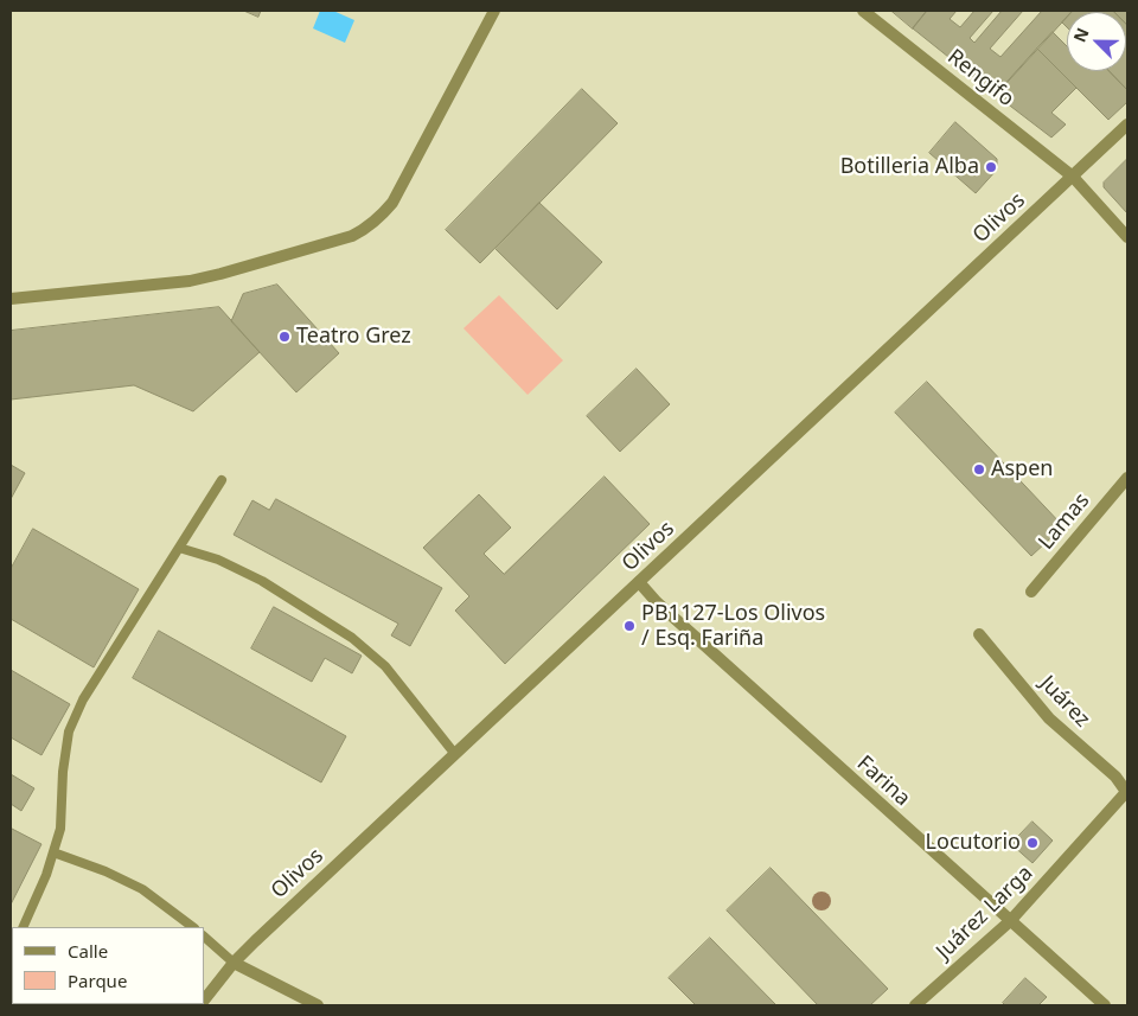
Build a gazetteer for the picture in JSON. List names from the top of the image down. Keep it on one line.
{"streets":{"street":["Rengifo","Olivos","Lamas","Juárez","Farina","Juárez Larga"]},"crossings":[["Rengifo","Olivos"],["Olivos","Farina"],["Juárez","Juárez Larga"],["Farina","Juárez Larga"]],"places":["Botilleria Alba","Teatro Grez","Aspen","PB1127-Los Olivos / Esq. Fariña","Locutorio"],"legend":["Calle","Parque"],"north":"top left"}
